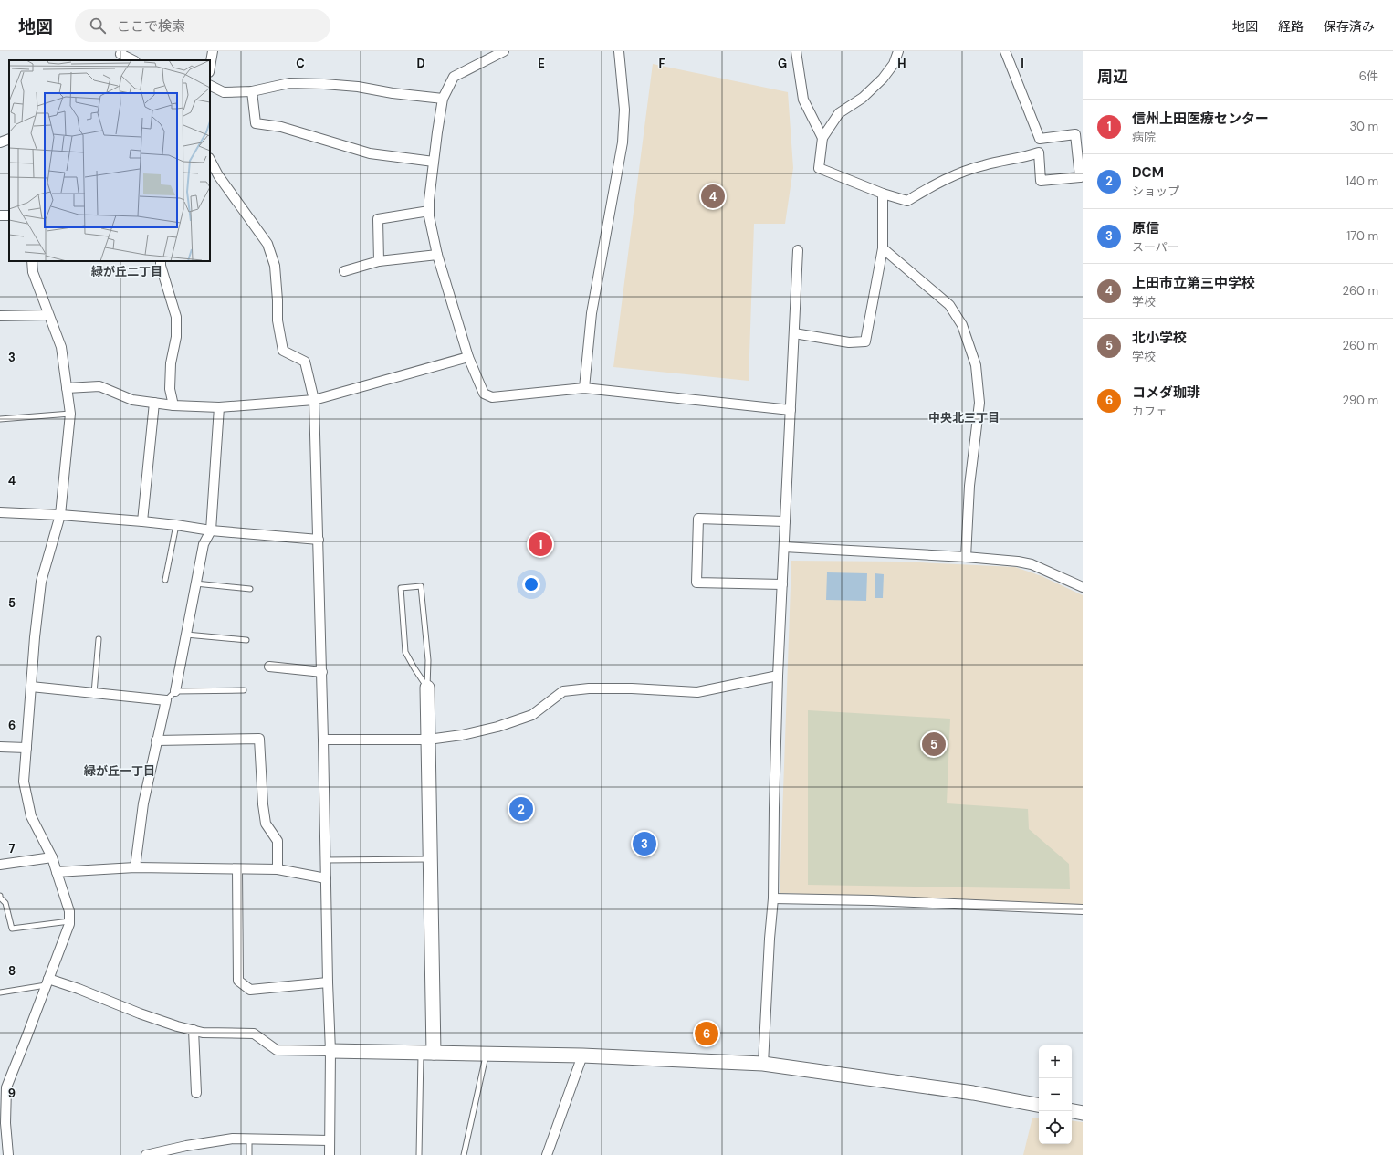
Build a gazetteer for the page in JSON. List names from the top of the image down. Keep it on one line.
{"districts":["緑が丘二丁目","中央北三丁目","緑が丘一丁目"],"page":{"header":"地図","search":"ここで検索","nav":["地図","経路","保存済み"],"heading":["周辺","6件"],"list":[{"mark":"1","name":"信州上田医療センター","note":"病院","value":"30 m"},{"mark":"2","name":"DCM","note":"ショップ","value":"140 m"},{"mark":"3","name":"原信","note":"スーパー","value":"170 m"},{"mark":"4","name":"上田市立第三中学校","note":"学校","value":"260 m"},{"mark":"5","name":"北小学校","note":"学校","value":"260 m"},{"mark":"6","name":"コメダ珈琲","note":"カフェ","value":"290 m"}],"pins":["4","1","5","2","3","6"],"map_buttons":["+","−"]},"grid":{"columns":["C","D","E","F","G","H","I"],"rows":["3","4","5","6","7","8","9"]}}
